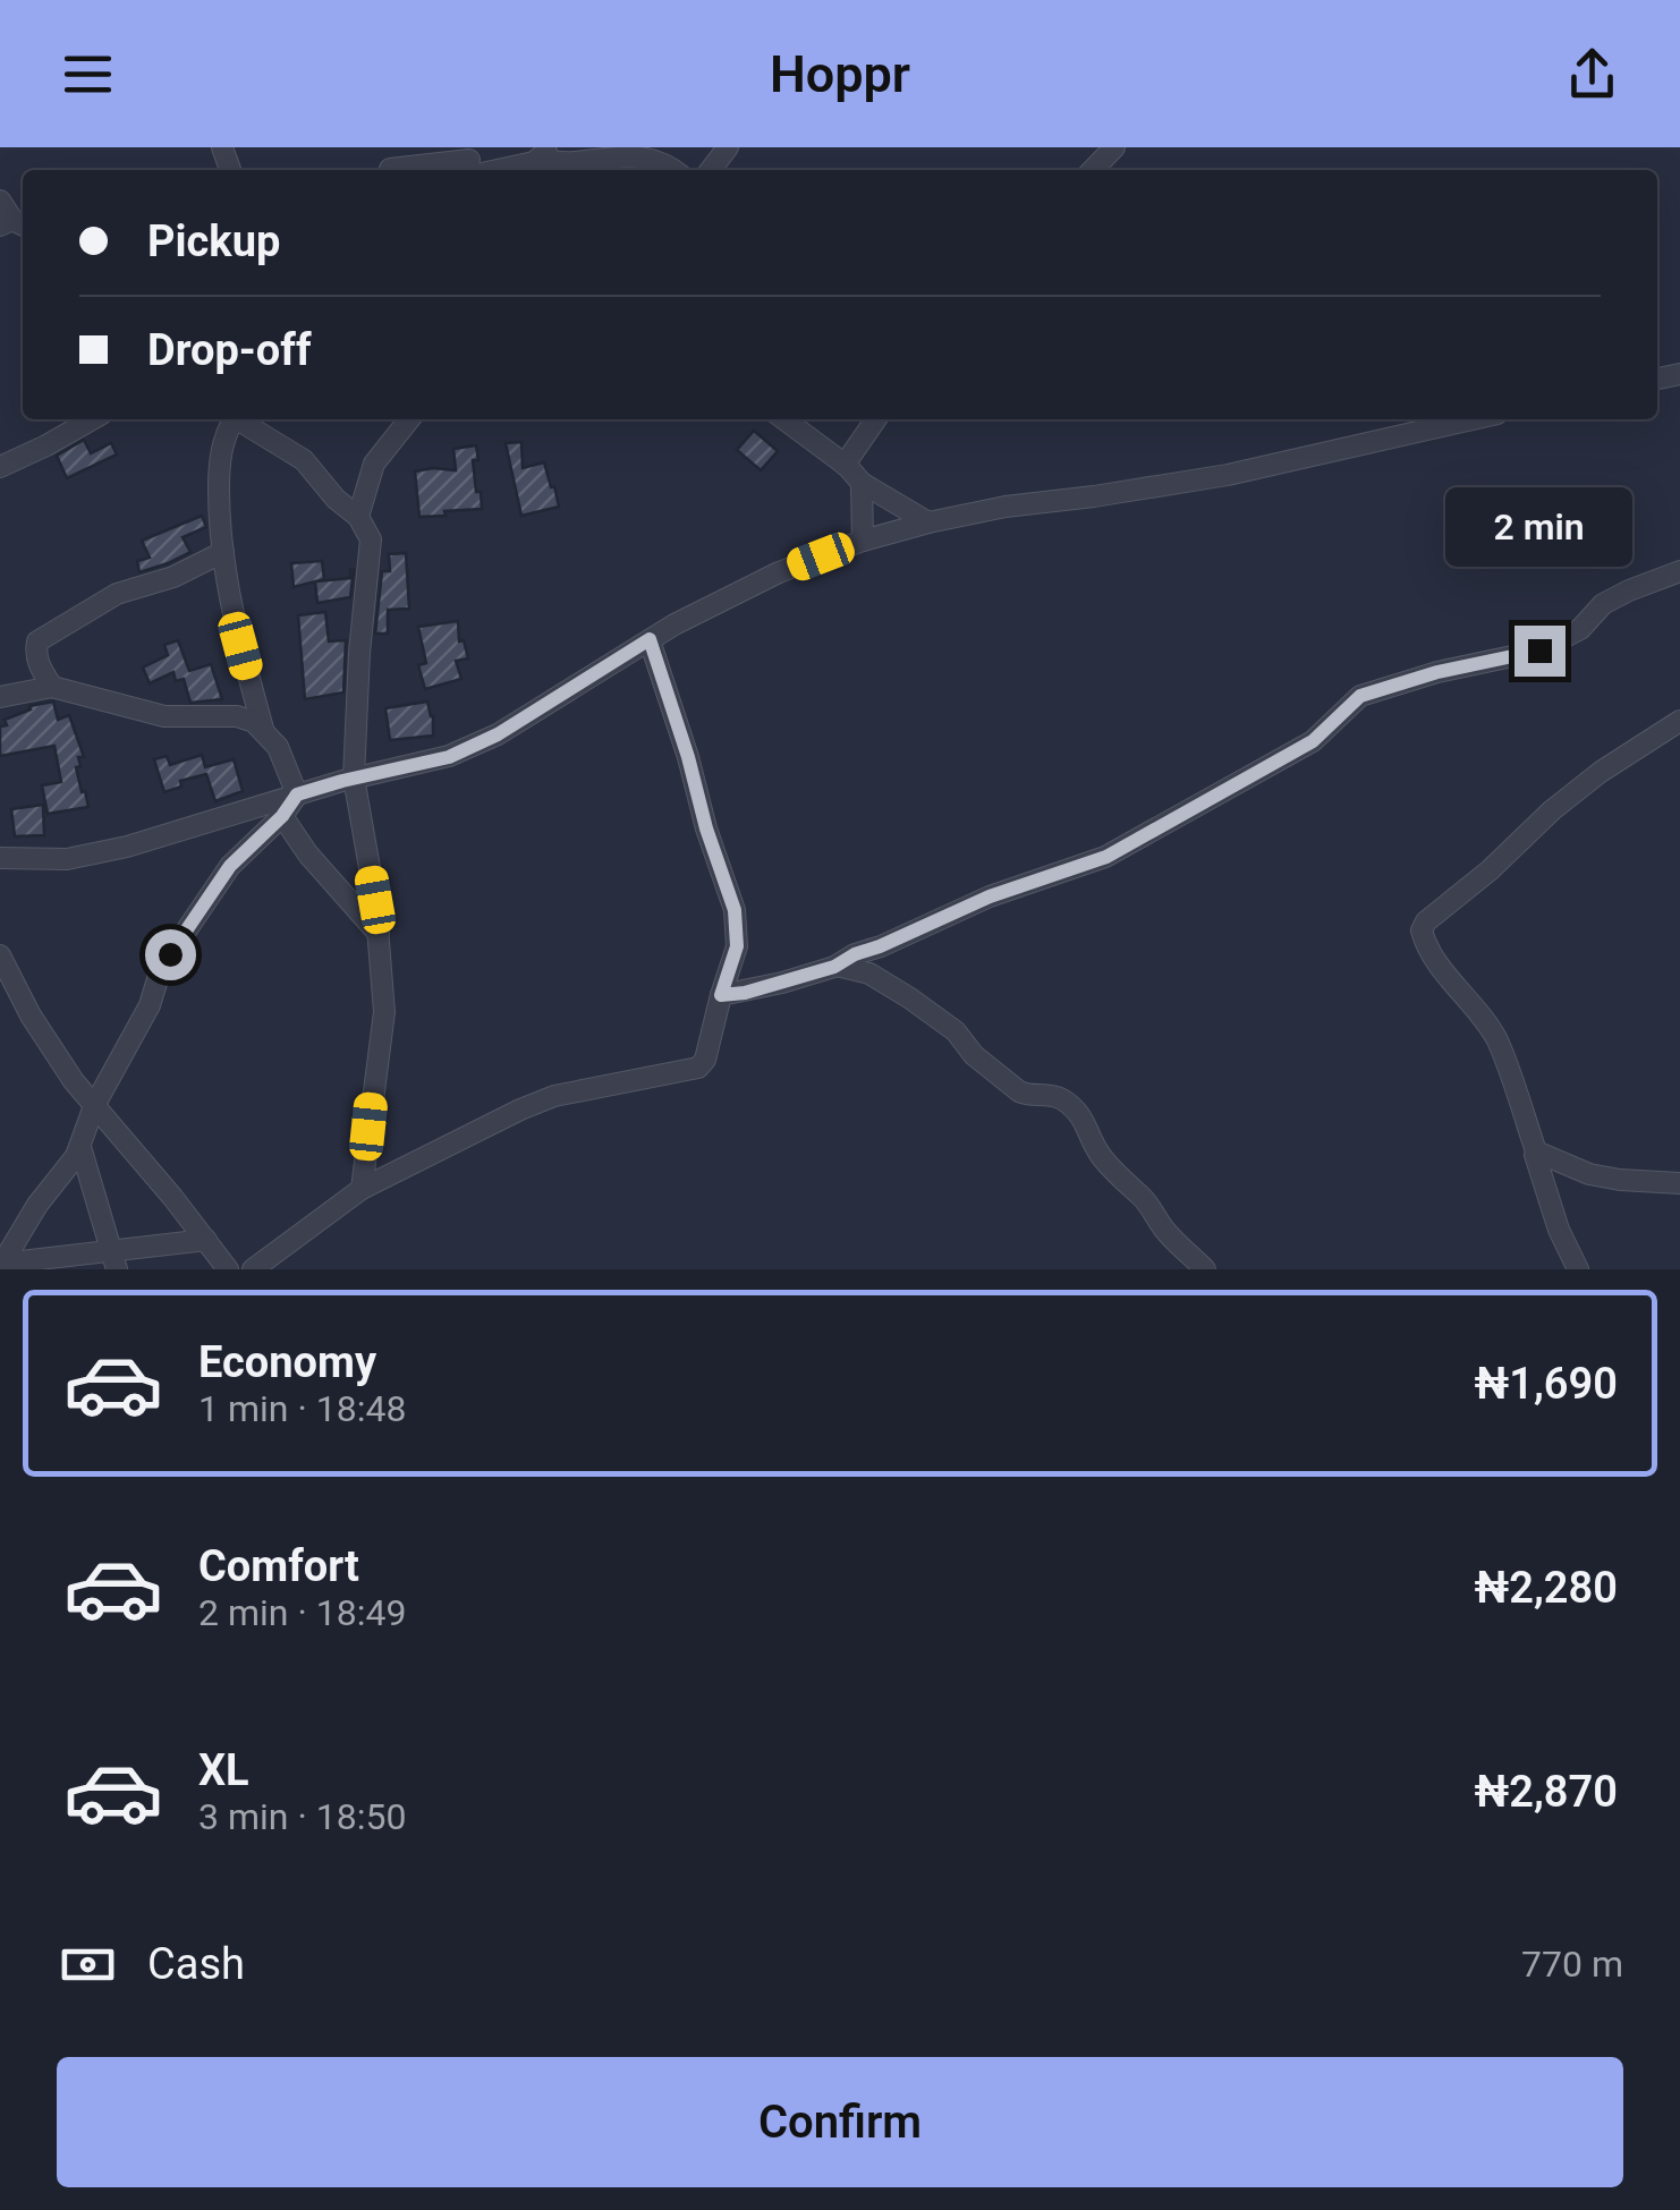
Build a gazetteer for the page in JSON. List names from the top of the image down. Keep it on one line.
{"page":{"header":"Hoppr","banner":["Pickup","Drop-off"],"bubble":"2 min","list":[{"name":"Economy","note":"1 min · 18:48","value":"₦1,690"},{"name":"Comfort","note":"2 min · 18:49","value":"₦2,280"},{"name":"XL","note":"3 min · 18:50","value":"₦2,870"}],"pay":["Cash","770 m"],"buttons":"Confirm"}}
